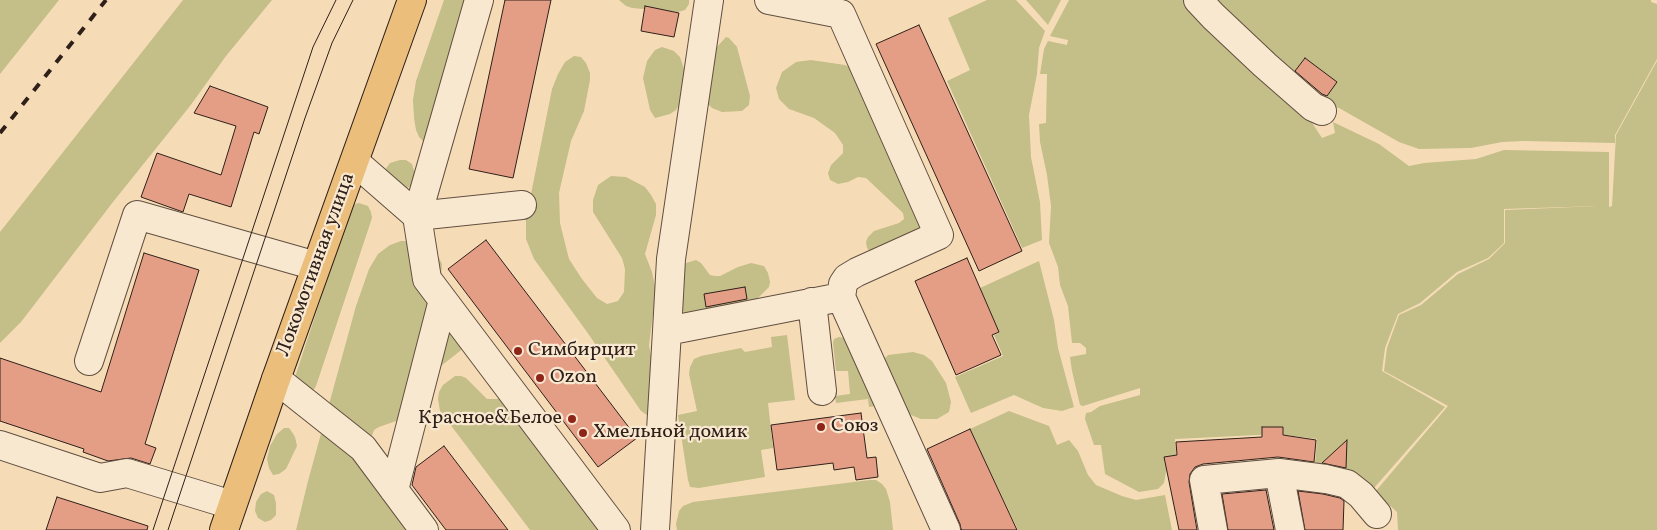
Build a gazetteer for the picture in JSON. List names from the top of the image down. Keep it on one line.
{"streets":{"main road":["Локомотивная улица"]},"places":["Симбирцит","Ozon","Красное&Белое","Союз","Хмельной домик"]}
